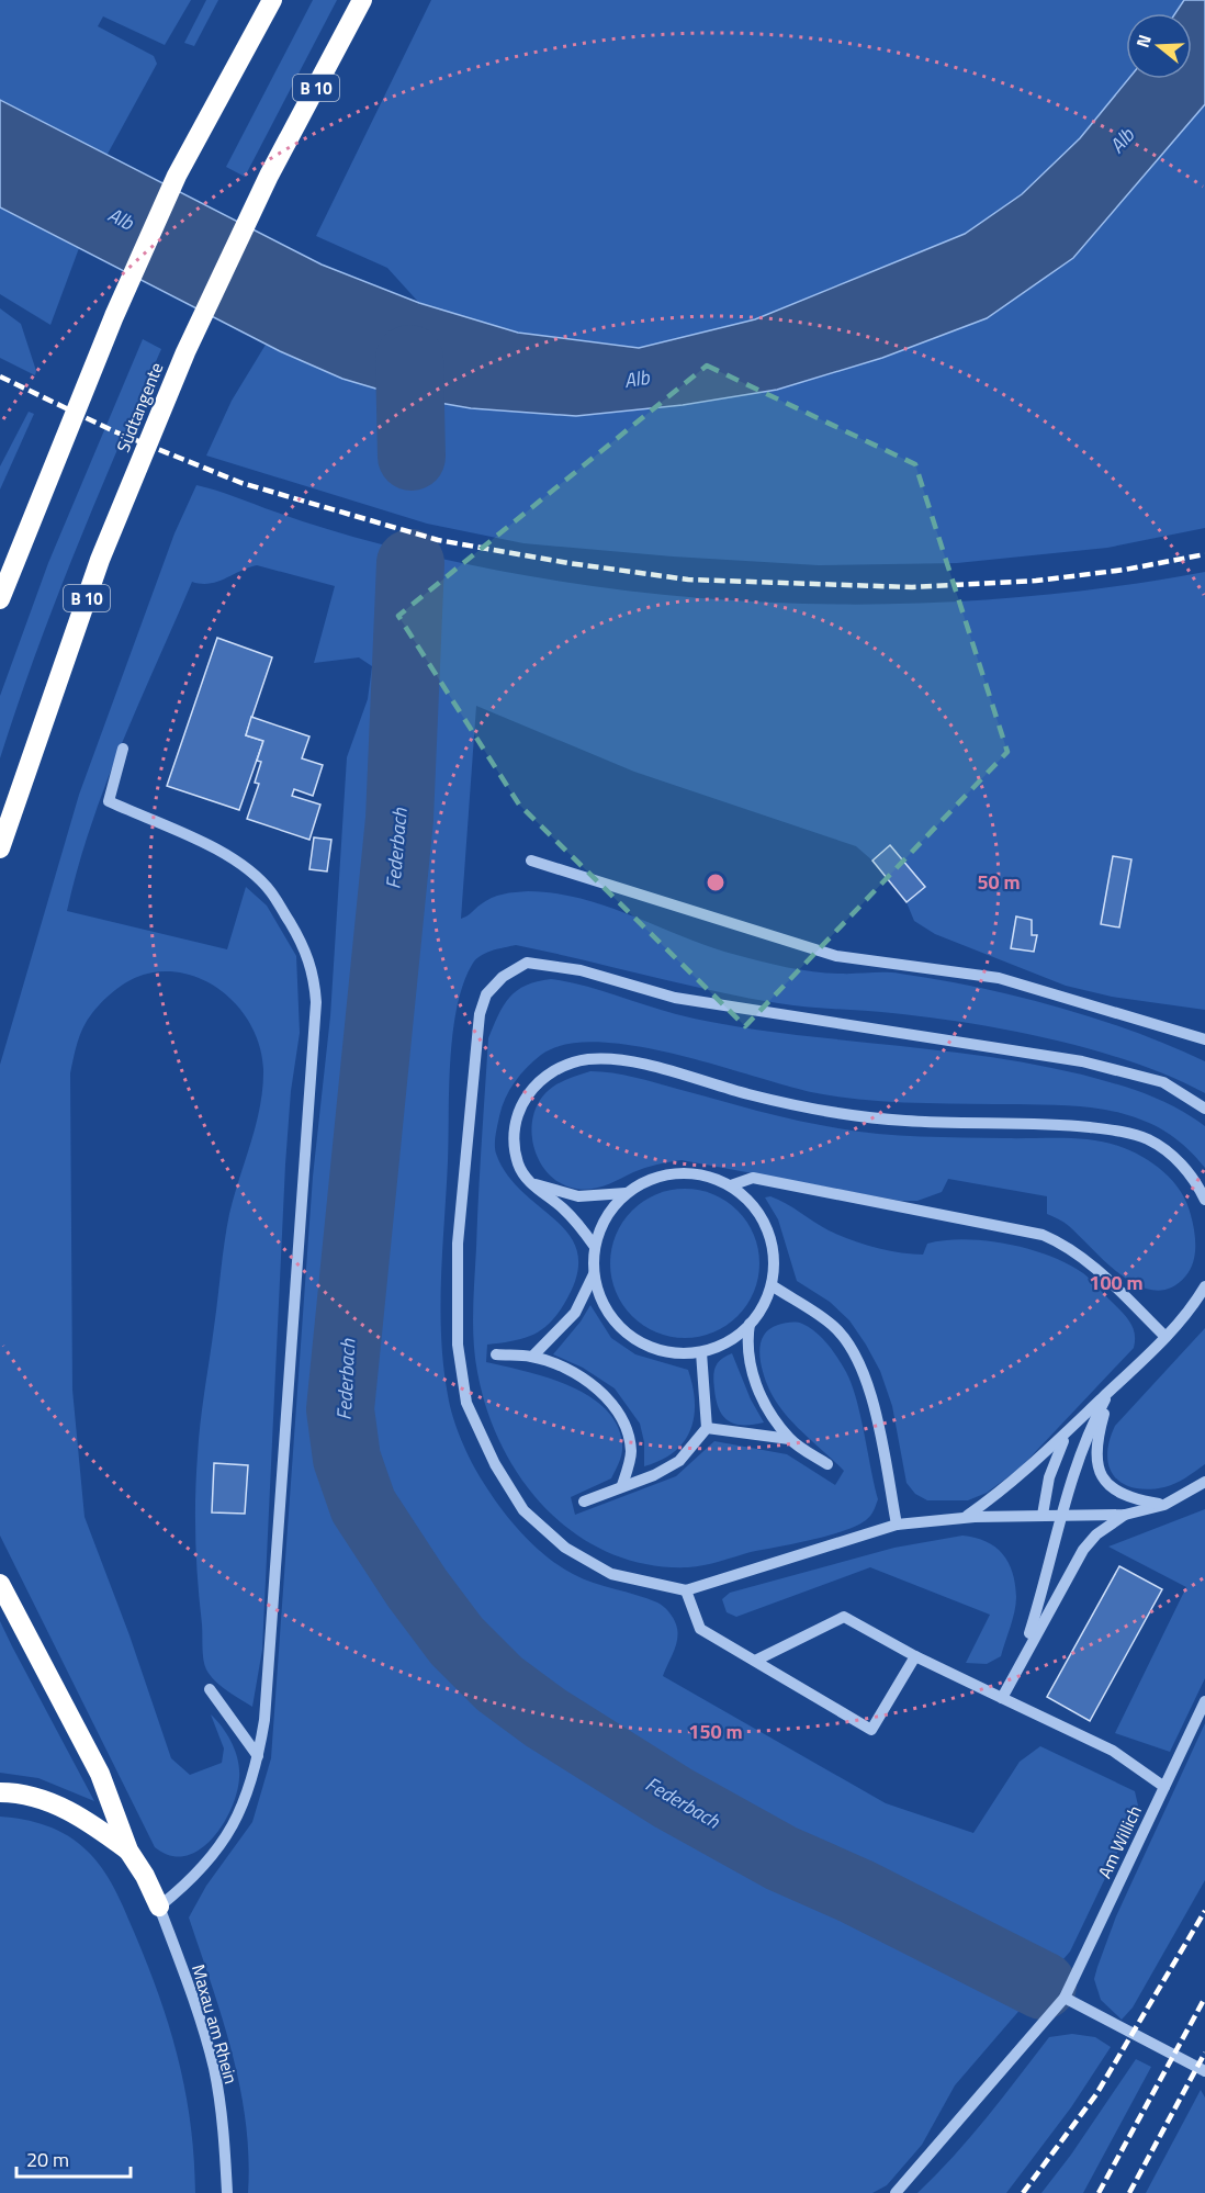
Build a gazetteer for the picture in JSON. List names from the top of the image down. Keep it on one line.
{"streets":{"highway":["B 10","Südtangente"],"street":["Am Willich","Maxau am Rhein"]},"water":["Alb","Federbach"],"scale_bar":"20 m","north":"left","rings":["50 m","100 m","150 m"]}
